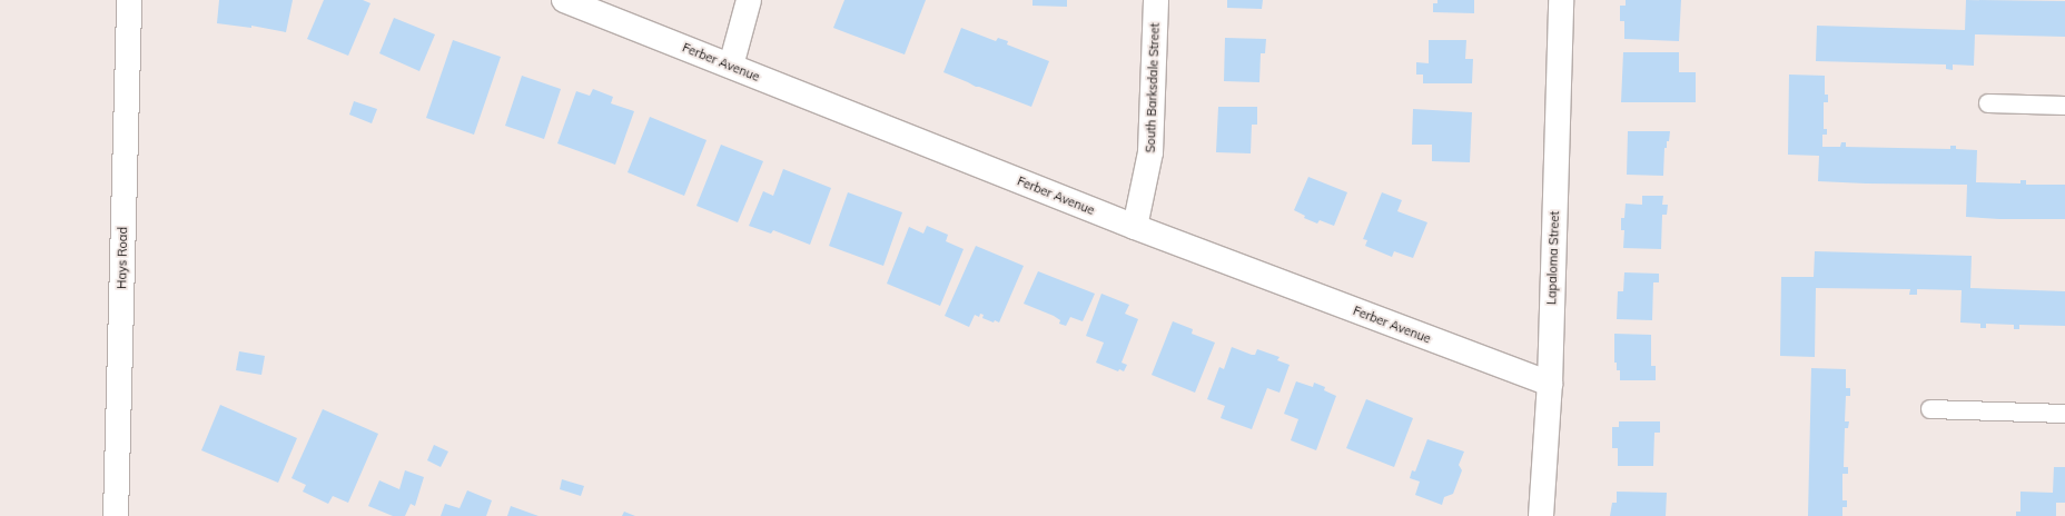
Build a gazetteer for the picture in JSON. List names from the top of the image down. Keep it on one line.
{"streets":{"street":["Ferber Avenue","South Barksdale Street","Hays Road","Lapaloma Street"]},"crossings":[["Ferber Avenue","South Barksdale Street"],["Ferber Avenue","Lapaloma Street"]]}
